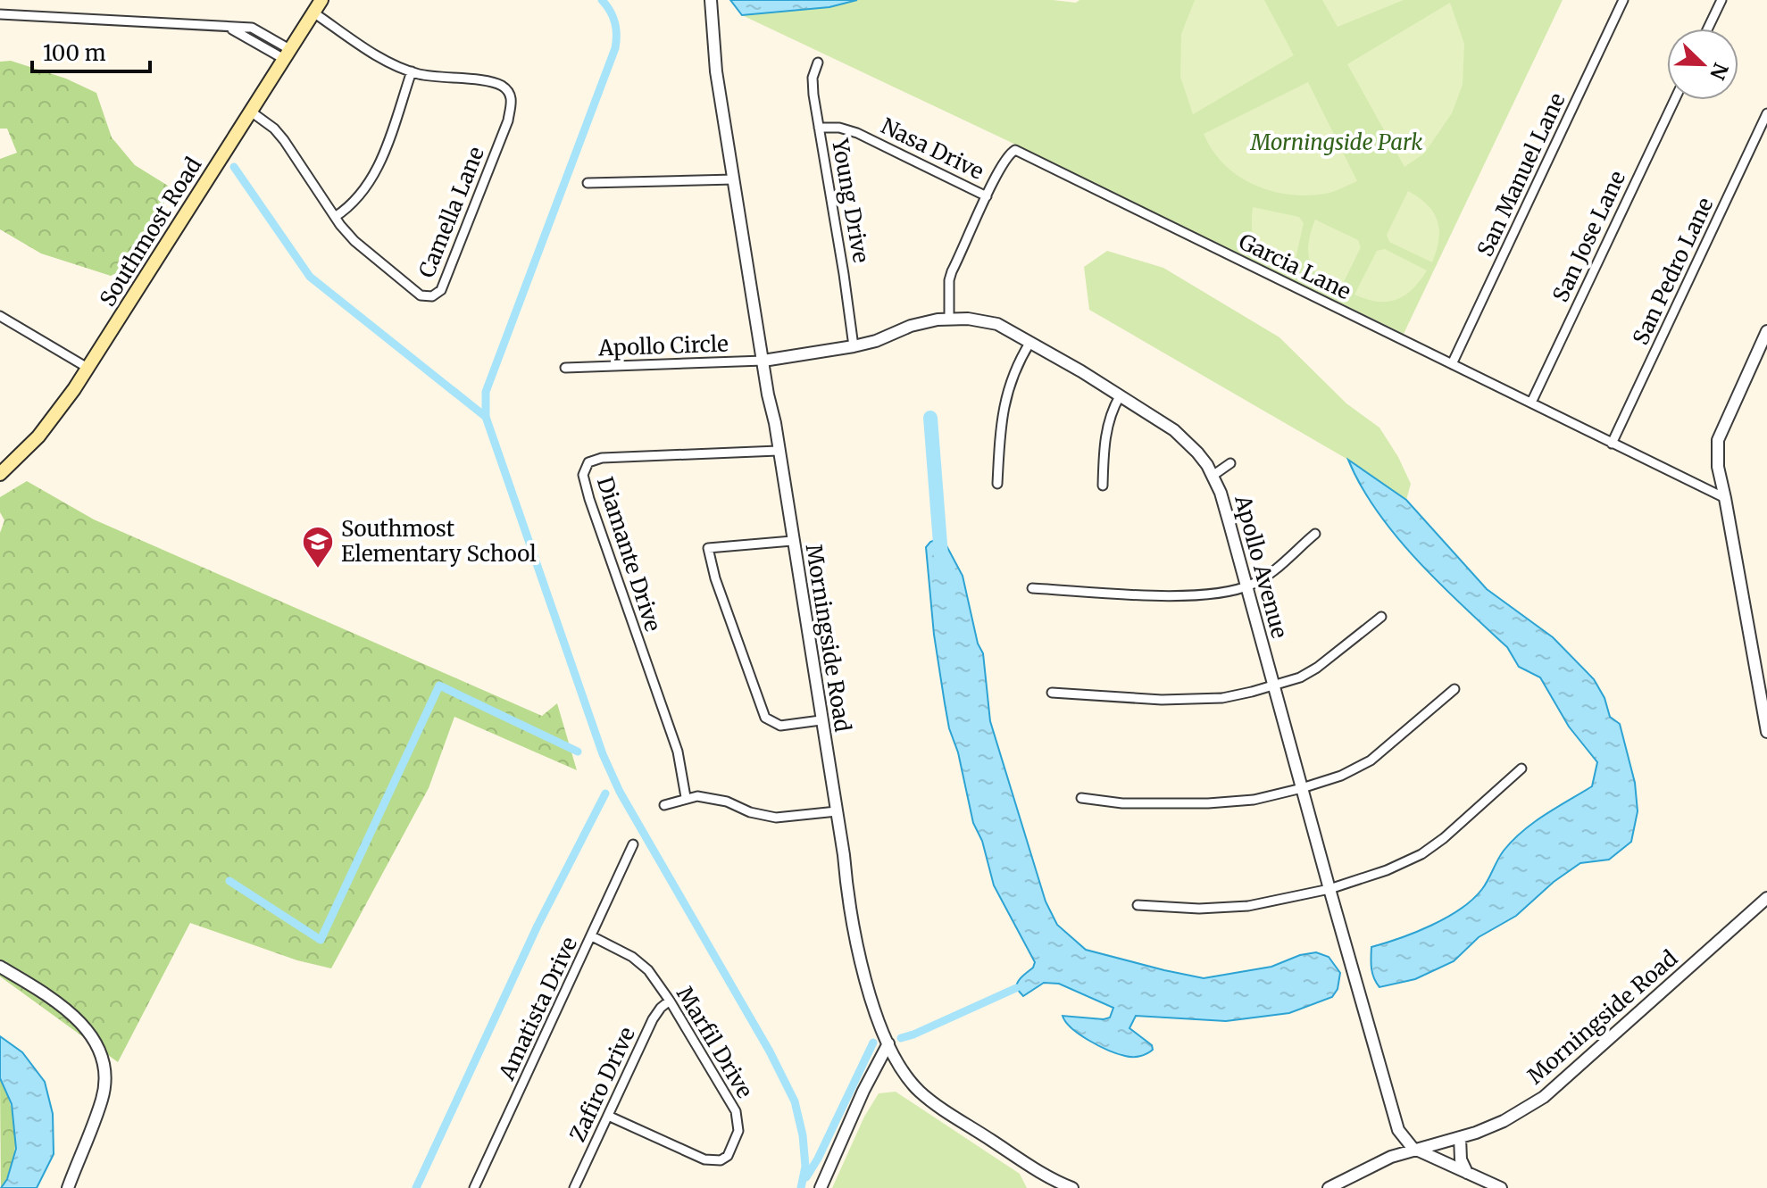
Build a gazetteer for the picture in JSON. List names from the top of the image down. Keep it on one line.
{"streets":{"main road":["Southmost Road"],"street":["Nasa Drive","San Manuel Lane","Young Drive","Camella Lane","San Jose Lane","Garcia Lane","San Pedro Lane","Apollo Circle","Diamante Drive","Apollo Avenue","Morningside Road","Amatista Drive","Marfil Drive","Zafiro Drive"]},"crossings":[["Nasa Drive","Young Drive"],["Nasa Drive","Garcia Lane"],["San Manuel Lane","Garcia Lane"],["Young Drive","Apollo Avenue"],["Camella Lane","Southmost Road"],["San Jose Lane","Garcia Lane"],["Garcia Lane","San Pedro Lane"],["Garcia Lane","Apollo Avenue"],["Apollo Circle","Apollo Avenue"],["Apollo Circle","Morningside Road"],["Diamante Drive","Morningside Road"],["Apollo Avenue","Morningside Road"],["Amatista Drive","Marfil Drive"],["Marfil Drive","Zafiro Drive"]],"parks":["Morningside Park"],"places":{"school or university":["Southmost Elementary School"]},"scale_bar":"100 m","north":"bottom right"}
